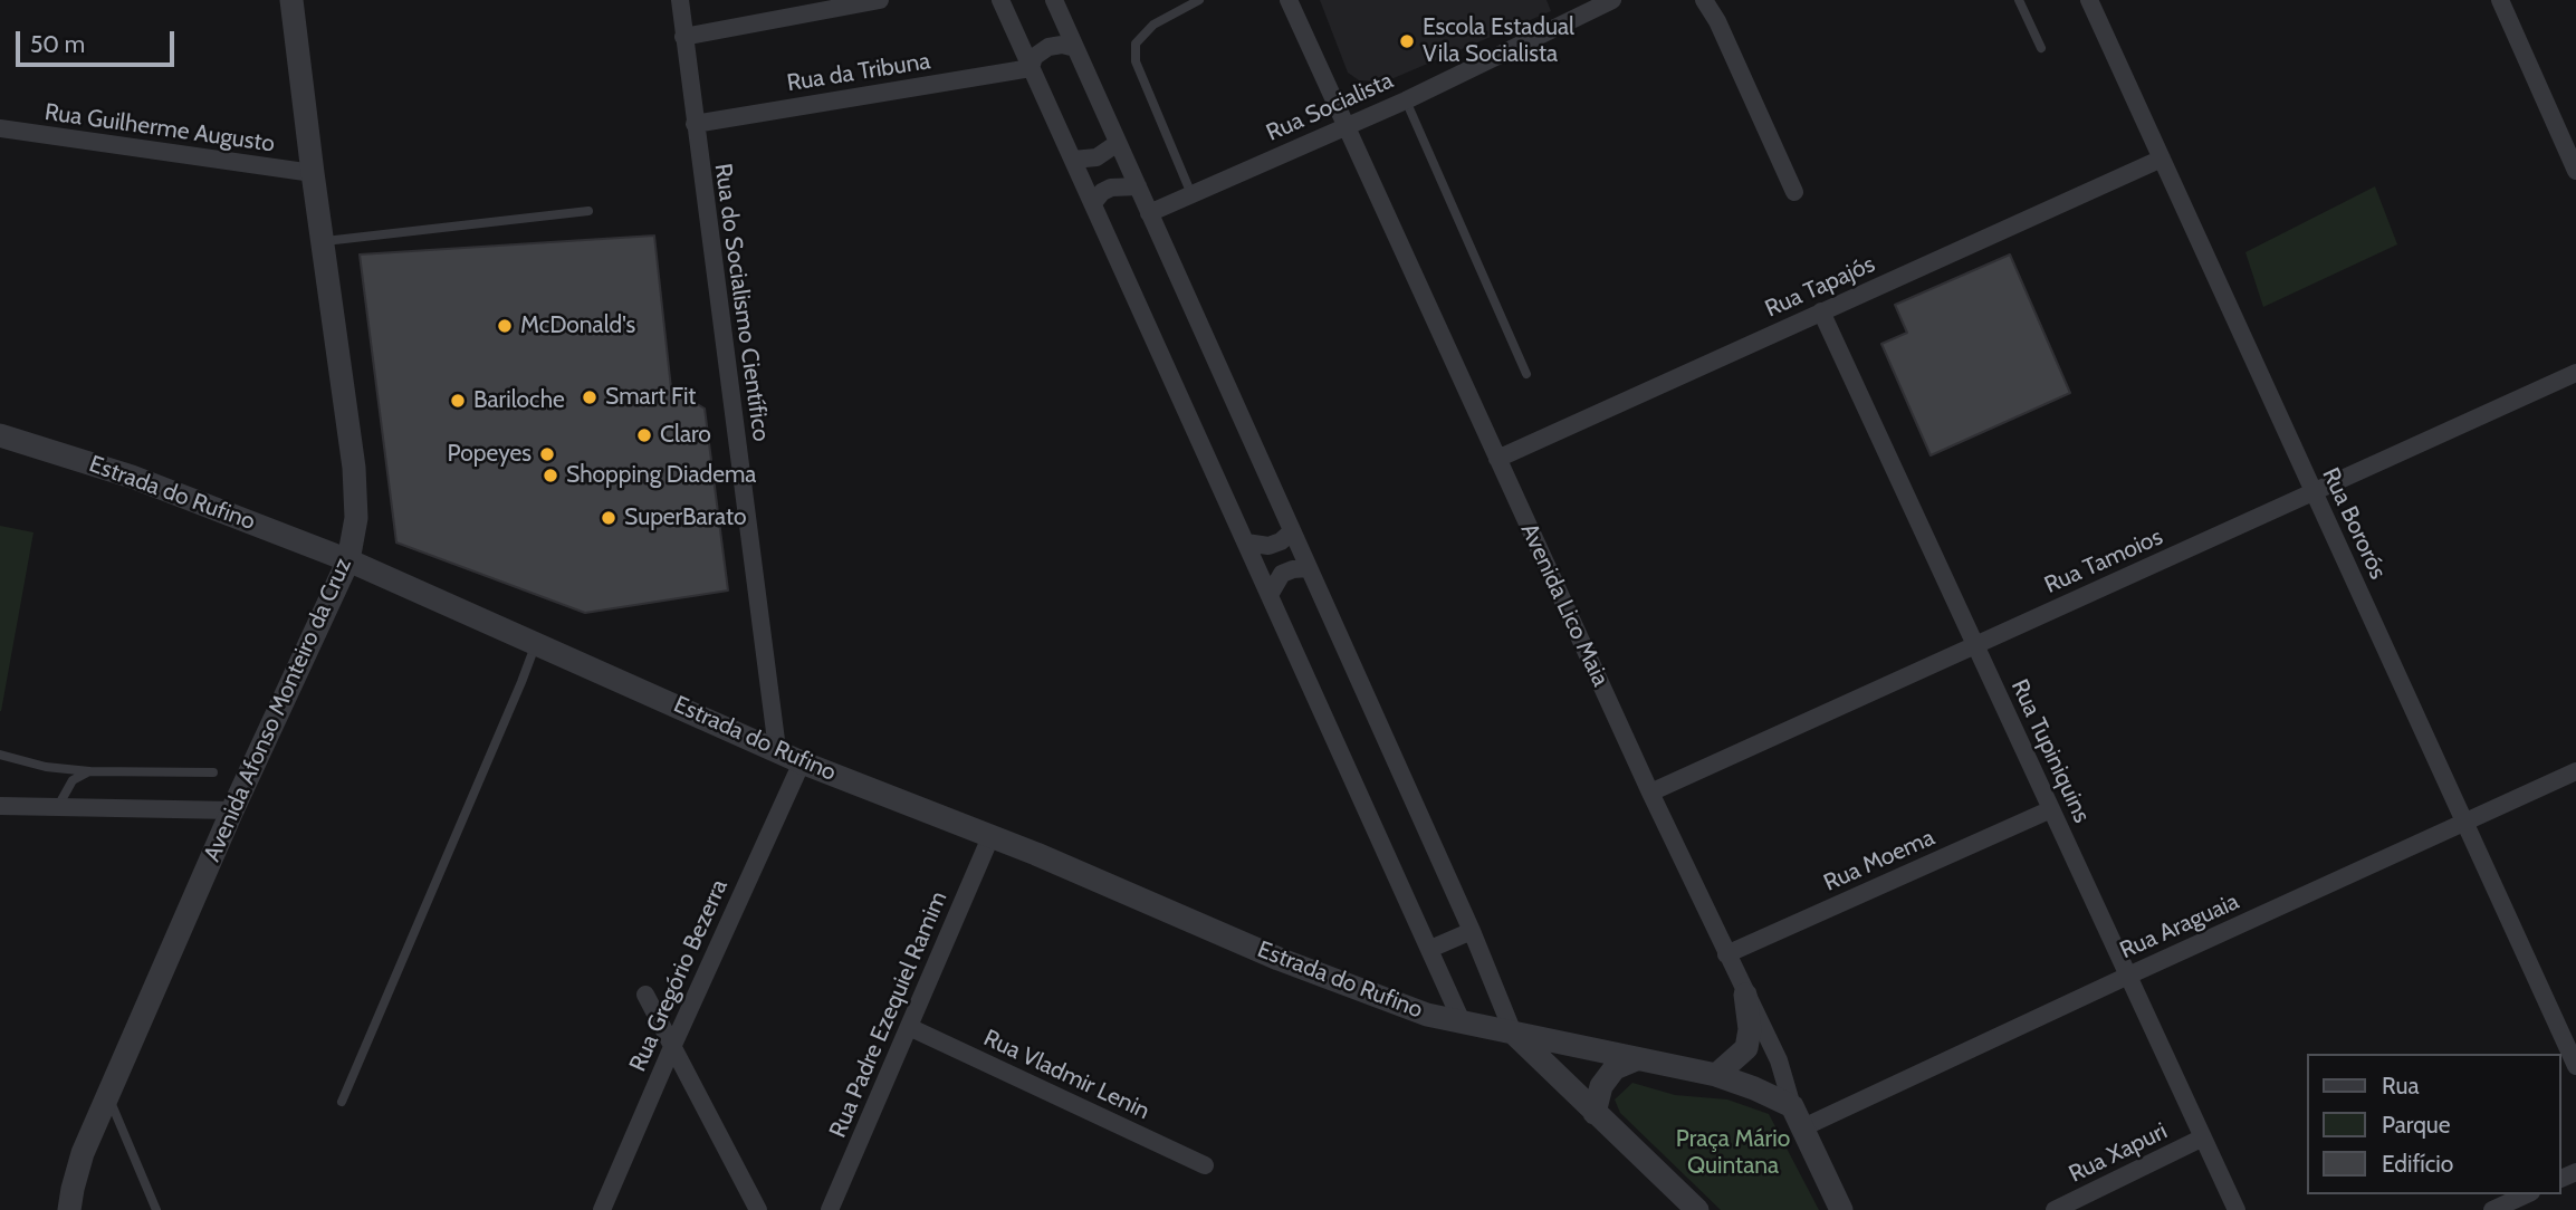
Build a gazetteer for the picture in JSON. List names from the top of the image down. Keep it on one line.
{"streets":{"street":["Rua da Tribuna","Rua Socialista","Rua Guilherme Augusto","Rua Tapajós","Rua do Socialismo Científico","Estrada do Rufino","Rua Bororós","Rua Tamoios","Avenida Lico Maia","Avenida Afonso Monteiro da Cruz","Rua Tupiniquins","Rua Moema","Rua Araguaia","Rua Gregório Bezerra","Rua Padre Ezequiel Ramim","Rua Vladmir Lenin","Rua Xapuri"]},"crossings":[["Rua da Tribuna","Rua do Socialismo Científico"],["Rua Socialista","Avenida Lico Maia"],["Rua Guilherme Augusto","Avenida Afonso Monteiro da Cruz"],["Rua Tapajós","Rua Bororós"],["Rua Tapajós","Avenida Lico Maia"],["Rua Tapajós","Rua Tupiniquins"],["Rua do Socialismo Científico","Estrada do Rufino"],["Estrada do Rufino","Avenida Lico Maia"],["Estrada do Rufino","Avenida Afonso Monteiro da Cruz"],["Estrada do Rufino","Rua Araguaia"],["Estrada do Rufino","Rua Gregório Bezerra"],["Estrada do Rufino","Rua Padre Ezequiel Ramim"],["Rua Bororós","Rua Tamoios"],["Rua Bororós","Rua Araguaia"],["Rua Tamoios","Avenida Lico Maia"],["Rua Tamoios","Rua Tupiniquins"],["Avenida Lico Maia","Rua Moema"],["Avenida Lico Maia","Rua Araguaia"],["Rua Tupiniquins","Rua Moema"],["Rua Tupiniquins","Rua Araguaia"],["Rua Tupiniquins","Rua Xapuri"],["Rua Padre Ezequiel Ramim","Rua Vladmir Lenin"]],"parks":["Praça Mário Quintana"],"places":["Escola Estadual Vila Socialista","McDonald's","Smart Fit","Bariloche","Claro","Popeyes","Shopping Diadema","SuperBarato"],"legend":["Rua","Parque","Edifício"],"scale_bar":"50 m"}
